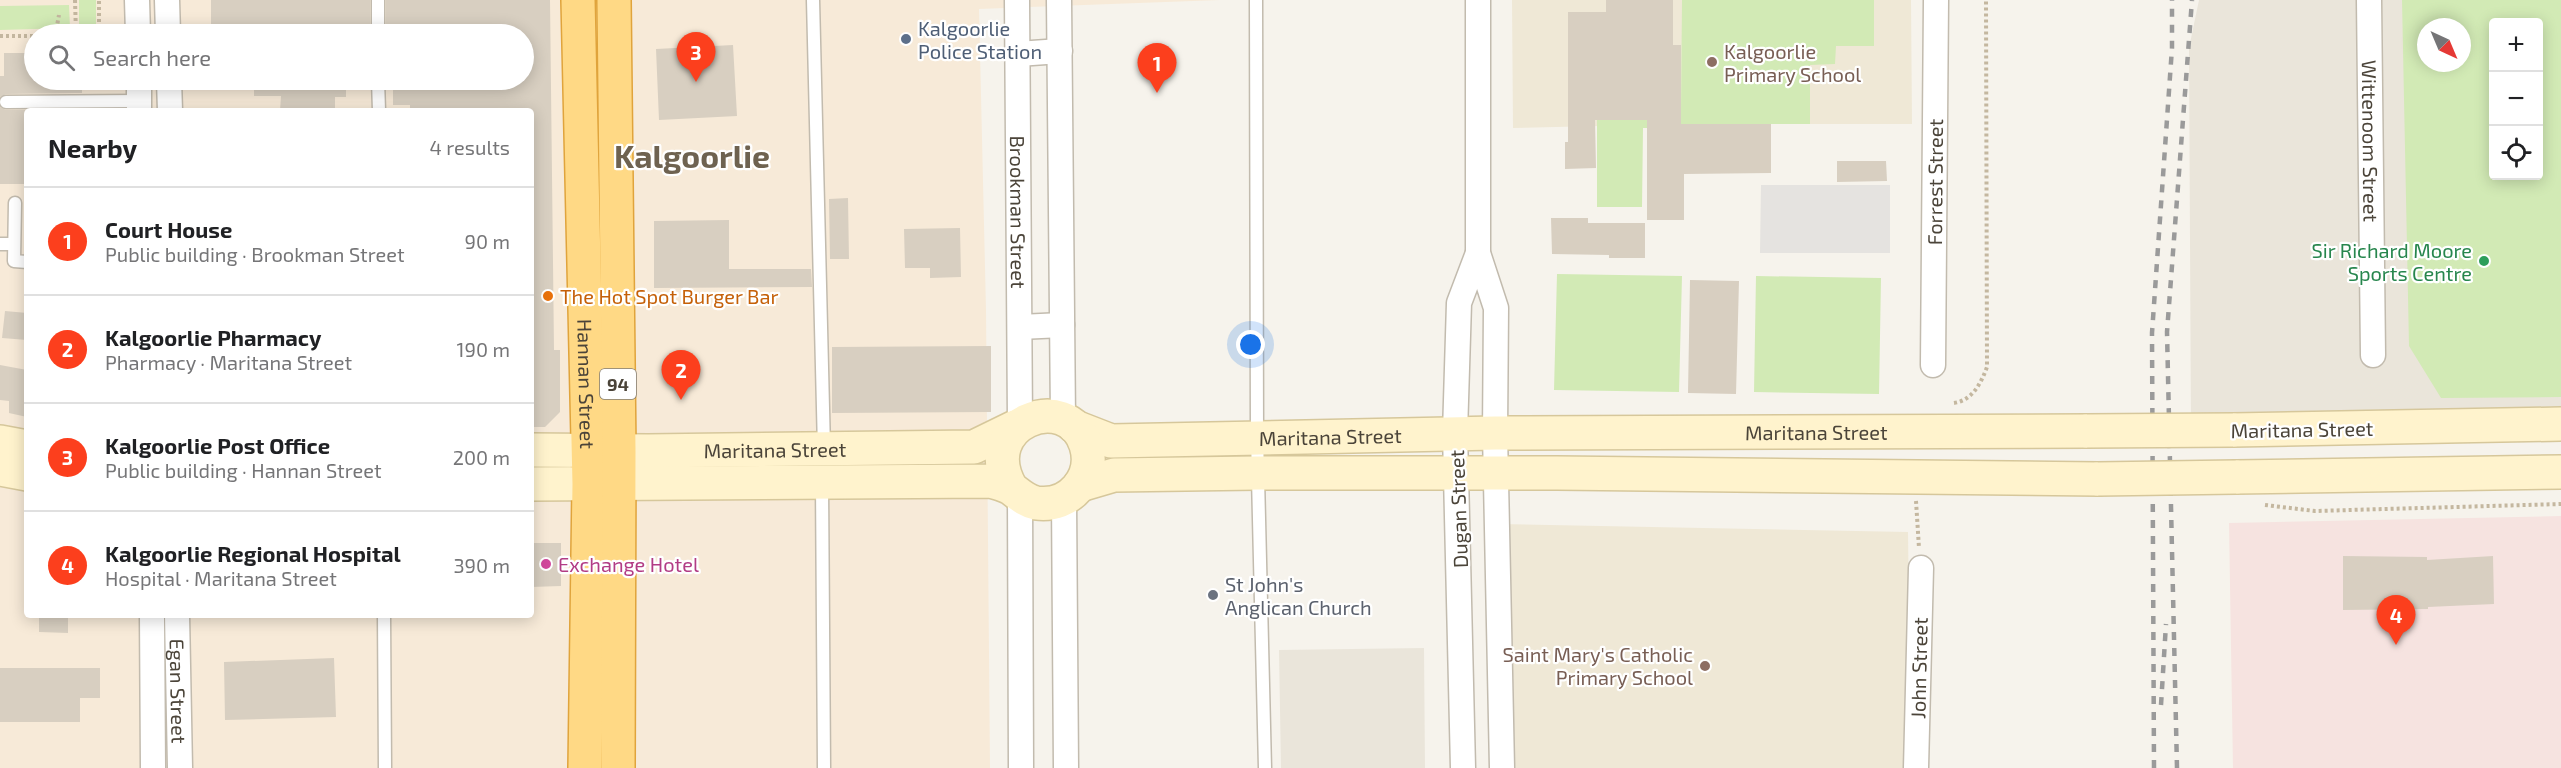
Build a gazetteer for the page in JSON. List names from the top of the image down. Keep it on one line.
{"streets":{"highway":["Hannan Street","94"],"main road":["Maritana Street"],"street":["Wittenoom Street","Forrest Street","Brookman Street","Dugan Street","John Street","Egan Street"]},"crossings":[["Brookman Street","Maritana Street"],["Hannan Street","Maritana Street"],["Maritana Street","Dugan Street"]],"districts":["Kalgoorlie"],"places":["Kalgoorlie Police Station","Kalgoorlie Primary School","Sir Richard Moore Sports Centre","The Hot Spot Burger Bar","Exchange Hotel","St John's Anglican Church","Saint Mary's Catholic Primary School"],"north":"bottom right","page":{"map_buttons":["+","−"],"search":"Search here","pins":["3","1","2","4"],"heading":["Nearby","4 results"],"list":[{"mark":"1","name":"Court House","note":"Public building · Brookman Street","value":"90 m"},{"mark":"2","name":"Kalgoorlie Pharmacy","note":"Pharmacy · Maritana Street","value":"190 m"},{"mark":"3","name":"Kalgoorlie Post Office","note":"Public building · Hannan Street","value":"200 m"},{"mark":"4","name":"Kalgoorlie Regional Hospital","note":"Hospital · Maritana Street","value":"390 m"}]}}
